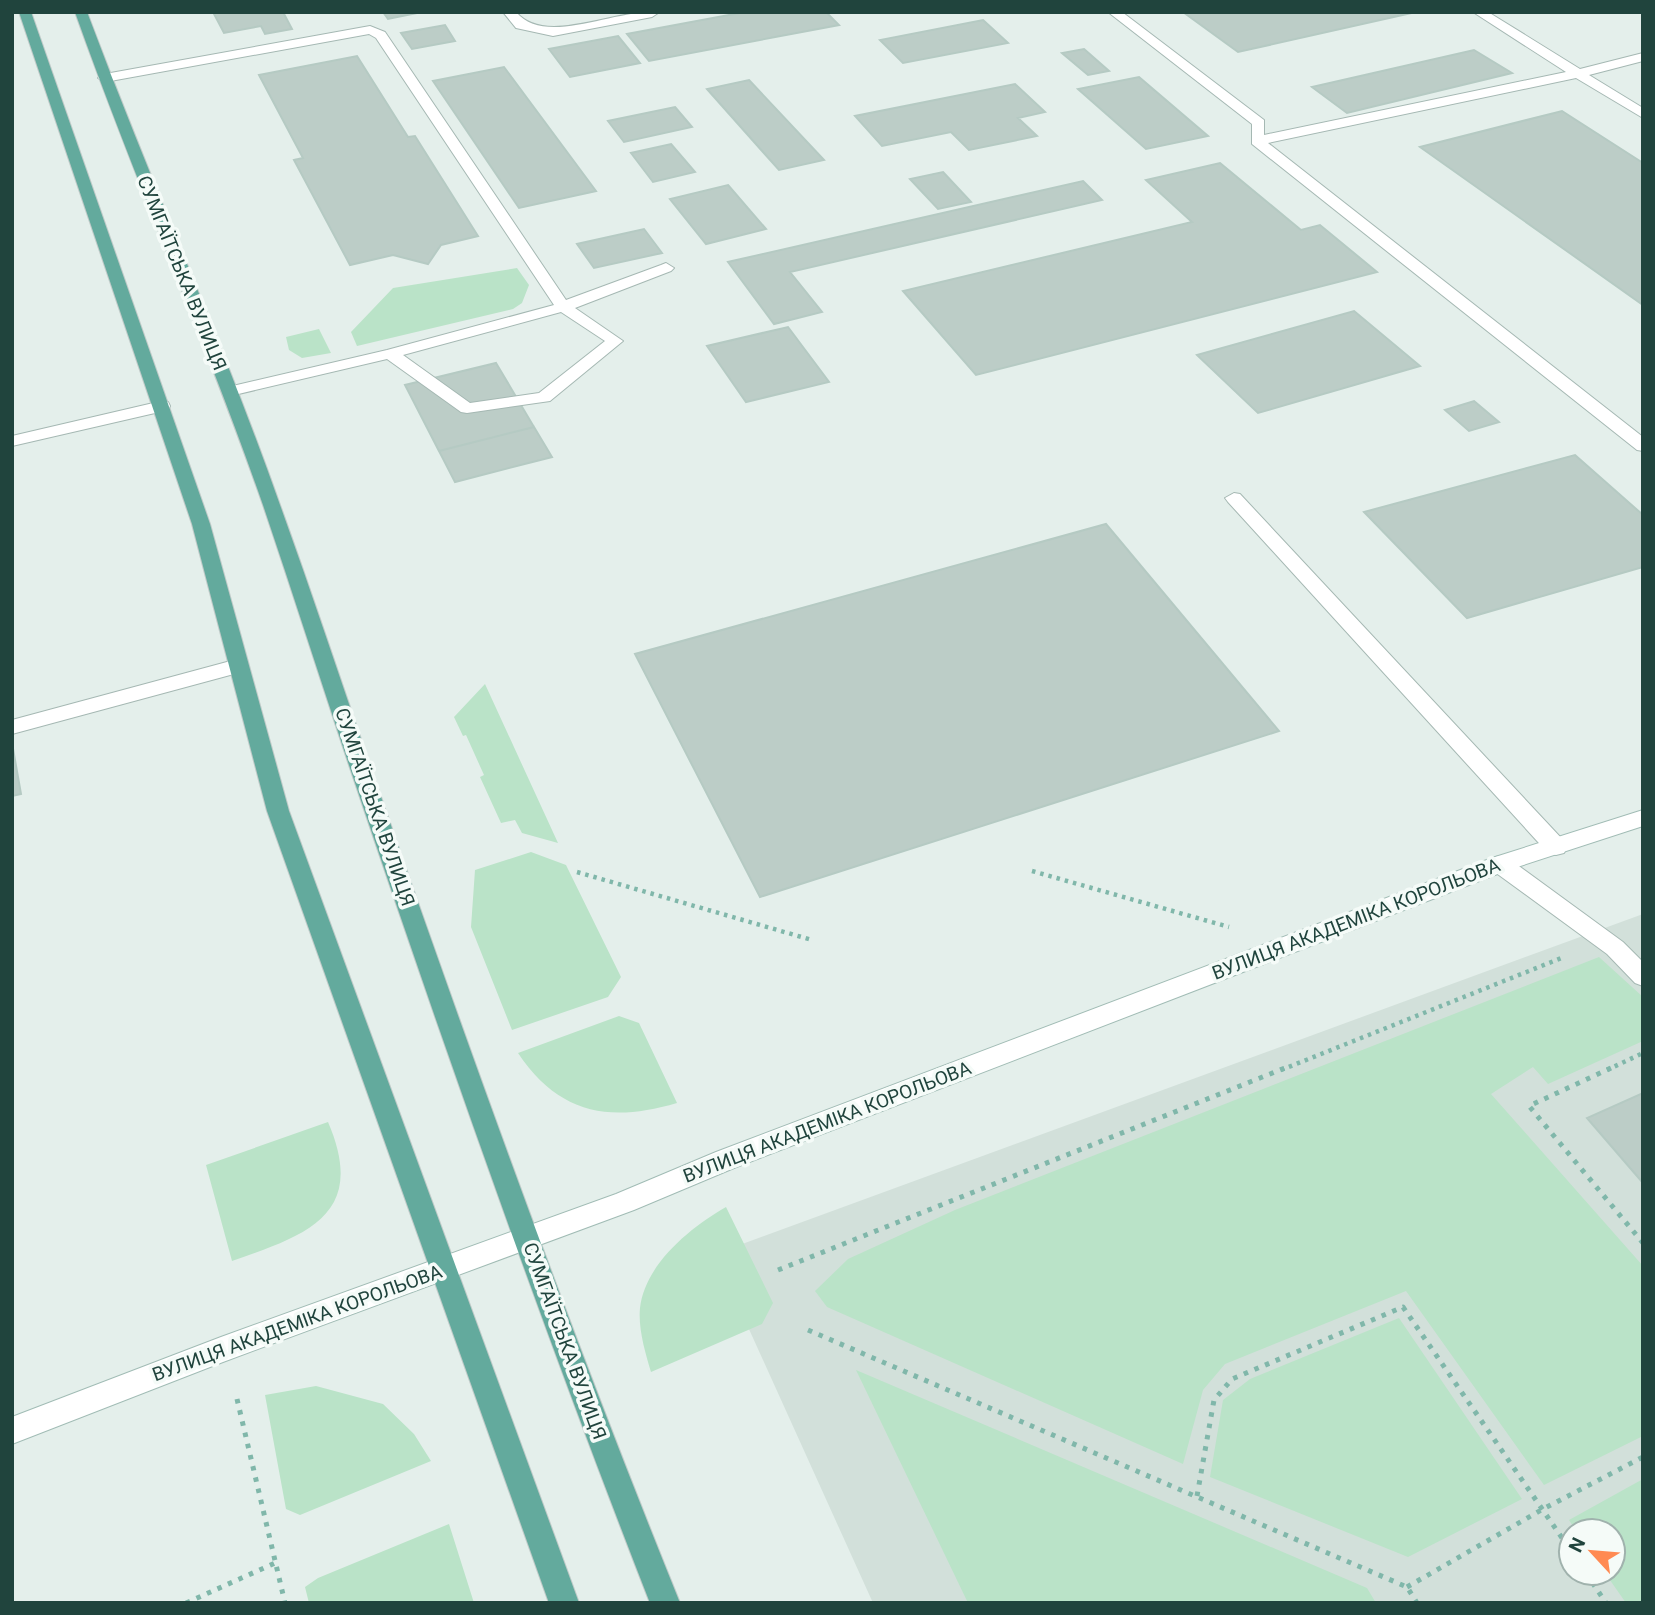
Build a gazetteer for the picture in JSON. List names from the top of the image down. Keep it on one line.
{"streets":{"main road":["СУМГАЇТСЬКА ВУЛИЦЯ"],"street":["ВУЛИЦЯ АКАДЕМІКА КОРОЛЬОВА"]},"crossings":[["СУМГАЇТСЬКА ВУЛИЦЯ","ВУЛИЦЯ АКАДЕМІКА КОРОЛЬОВА"]],"north":"top left"}
